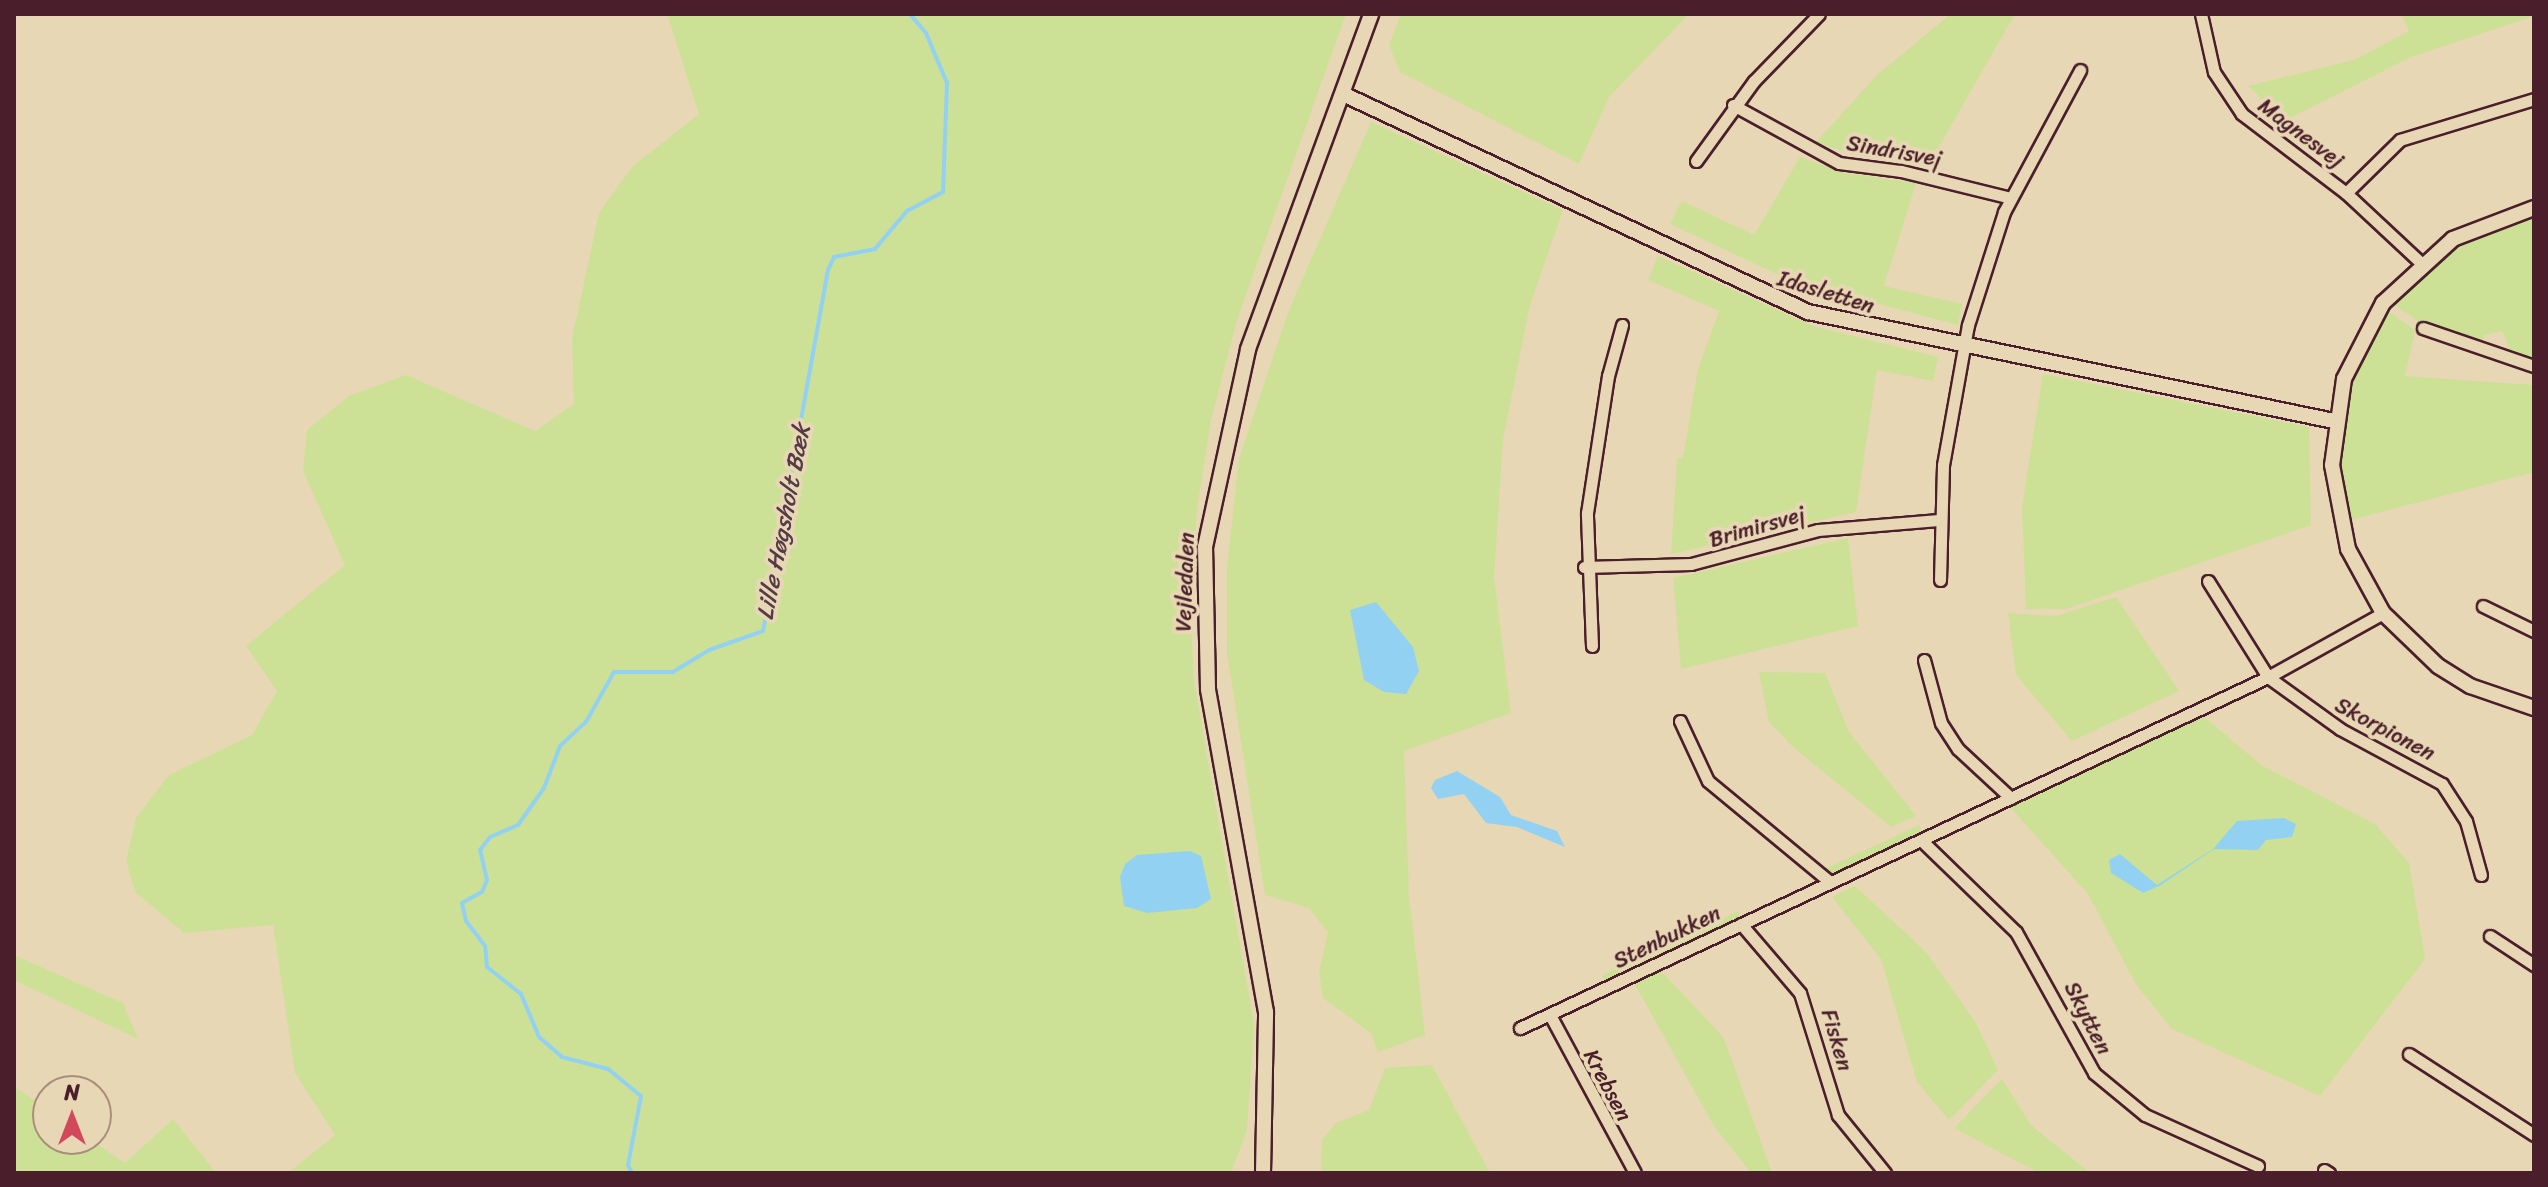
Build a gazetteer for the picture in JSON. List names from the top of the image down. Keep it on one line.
{"streets":{"street":["Magnesvej","Sindrisvej","Idasletten","Brimirsvej","Vejledalen","Skorpionen","Stenbukken","Skytten","Fisken","Krebsen"]},"crossings":[["Idasletten","Vejledalen"],["Skorpionen","Stenbukken"],["Stenbukken","Skytten"],["Stenbukken","Fisken"],["Stenbukken","Krebsen"]],"water":["Lille Høgsholt Bæk"],"north":"top"}
